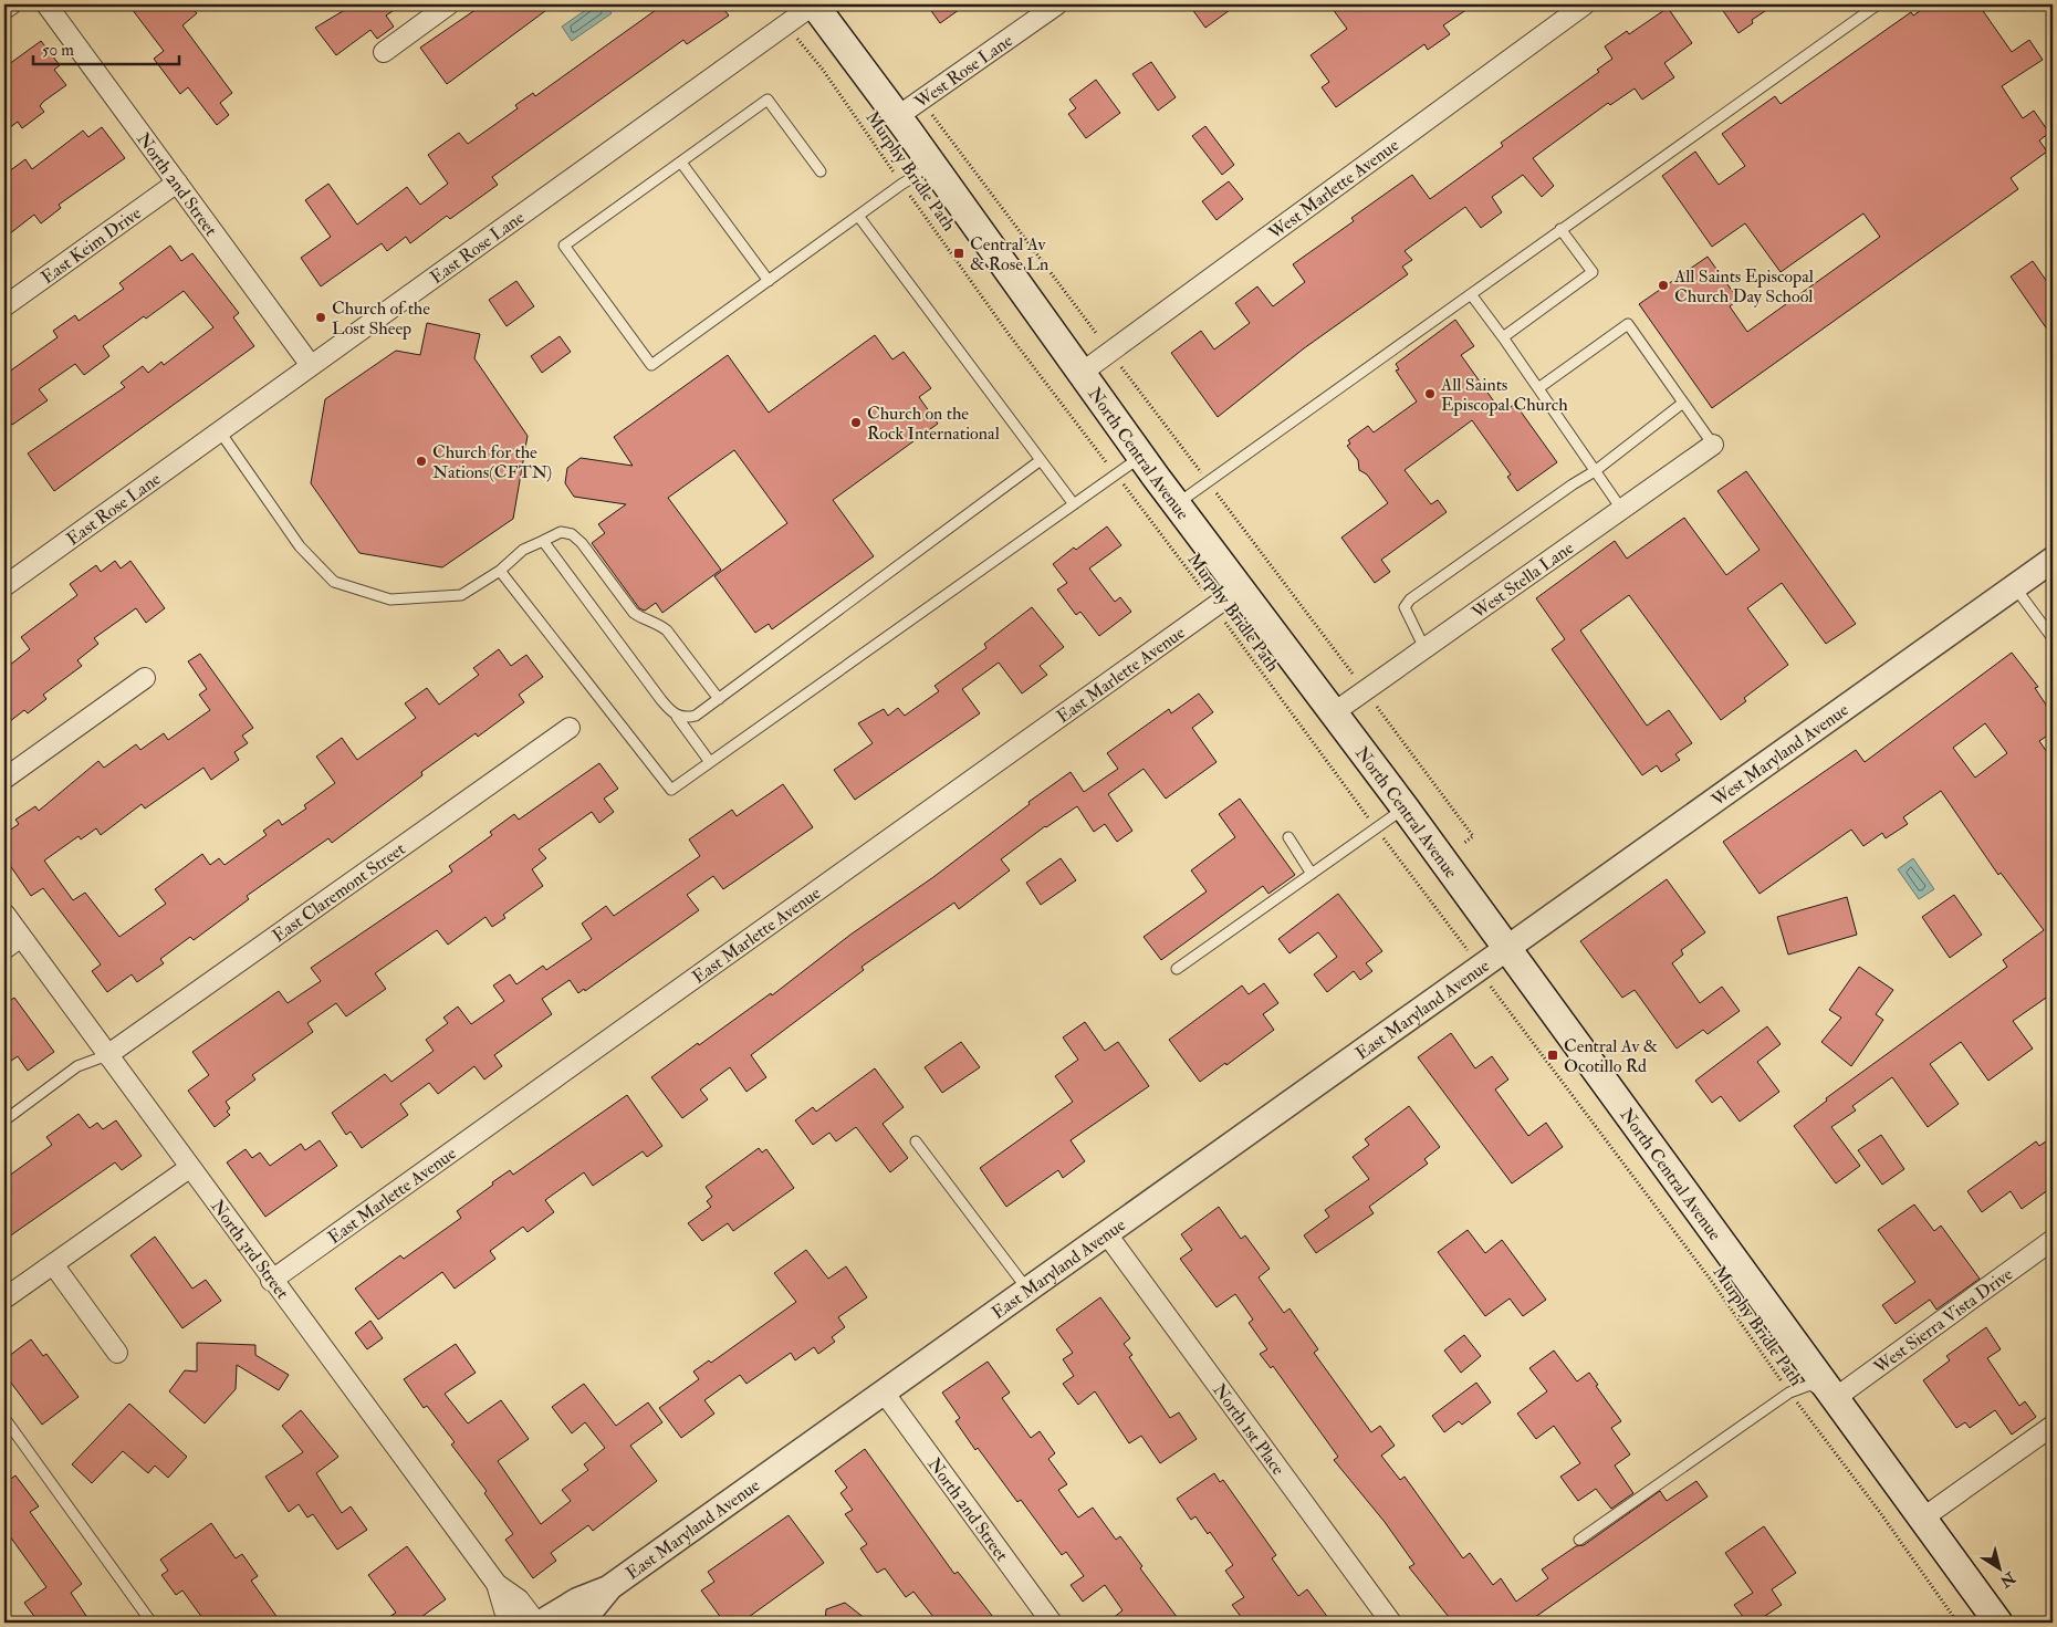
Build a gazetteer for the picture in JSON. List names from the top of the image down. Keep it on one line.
{"streets":{"main road":["North Central Avenue"],"street":["West Rose Lane","North 2nd Street","West Marlette Avenue","East Keim Drive","East Rose Lane","West Stella Lane","East Marlette Avenue","West Maryland Avenue","East Claremont Street","East Maryland Avenue","North 3rd Street","West Sierra Vista Drive","North 1st Place"],"path":["Murphy Bridle Path"]},"crossings":[["West Rose Lane","North Central Avenue"],["Murphy Bridle Path","East Rose Lane"],["Murphy Bridle Path","East Marlette Avenue"],["North 2nd Street","East Keim Drive"],["North 2nd Street","East Rose Lane"],["North 2nd Street","East Maryland Avenue"],["West Marlette Avenue","North Central Avenue"],["East Rose Lane","North Central Avenue"],["North Central Avenue","West Stella Lane"],["North Central Avenue","East Marlette Avenue"],["North Central Avenue","West Maryland Avenue"],["North Central Avenue","East Maryland Avenue"],["North Central Avenue","West Sierra Vista Drive"],["East Marlette Avenue","North 3rd Street"],["West Maryland Avenue","East Maryland Avenue"],["East Claremont Street","North 3rd Street"],["East Maryland Avenue","North 3rd Street"],["East Maryland Avenue","North 1st Place"]],"places":{"transit":["Central Av & Rose Ln","Central Av & Ocotillo Rd"],"other":["All Saints Episcopal Church Day School","Church of the Lost Sheep","All Saints Episcopal Church","Church on the Rock International","Church for the Nations(CFTN)"]},"scale_bar":"50 m","north":"bottom right"}
